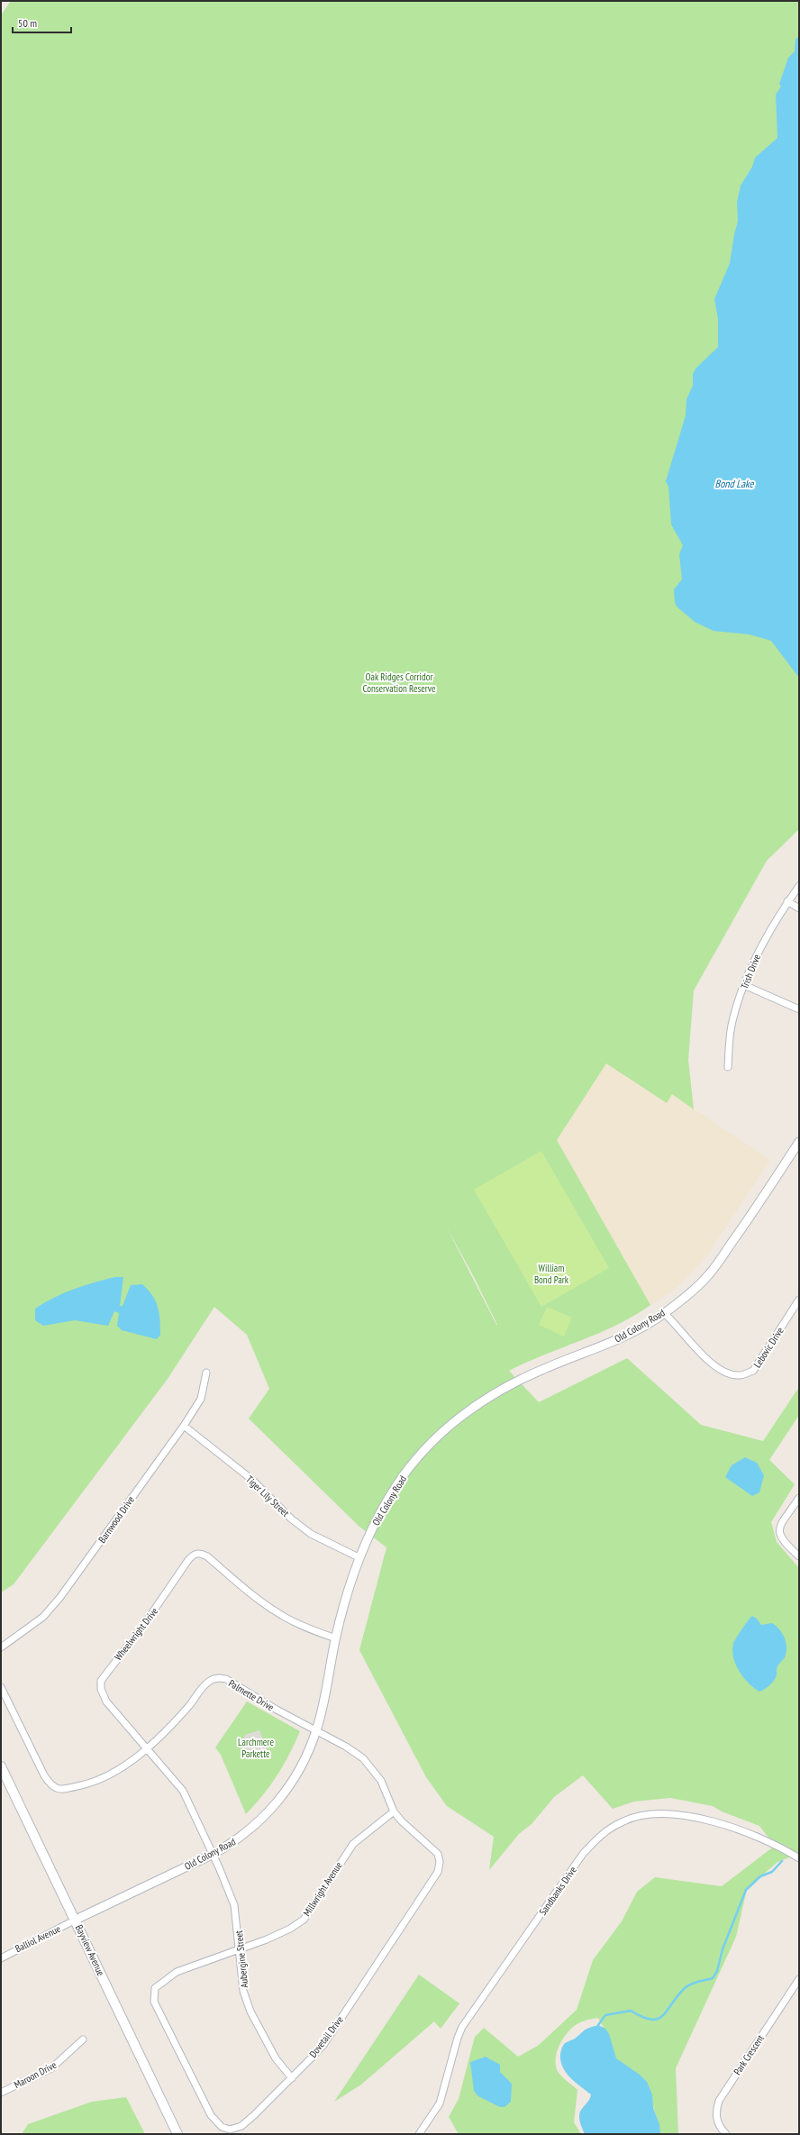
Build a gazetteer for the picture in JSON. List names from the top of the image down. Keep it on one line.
{"streets":{"main road":["Bayview Avenue"],"street":["Trish Drive","Old Colony Road","Lebovic Drive","Tiger Lily Street","Barnwood Drive","Wheelwright Drive","Palmette Drive","Millwright Avenue","Sandbanks Drive","Balliol Avenue","Aubergine Street","Dovetail Drive","Park Crescent","Maroon Drive"]},"crossings":[["Old Colony Road","Lebovic Drive"],["Old Colony Road","Tiger Lily Street"],["Old Colony Road","Wheelwright Drive"],["Old Colony Road","Palmette Drive"],["Old Colony Road","Balliol Avenue"],["Old Colony Road","Bayview Avenue"],["Old Colony Road","Aubergine Street"],["Old Colony Road","Dovetail Drive"],["Tiger Lily Street","Barnwood Drive"],["Wheelwright Drive","Palmette Drive"],["Wheelwright Drive","Aubergine Street"],["Palmette Drive","Dovetail Drive"],["Millwright Avenue","Aubergine Street"],["Millwright Avenue","Dovetail Drive"],["Balliol Avenue","Bayview Avenue"],["Aubergine Street","Dovetail Drive"]],"water":["Bond Lake"],"parks":["Oak Ridges Corridor Conservation Reserve","William Bond Park","Larchmere Parkette"],"scale_bar":"50 m"}
